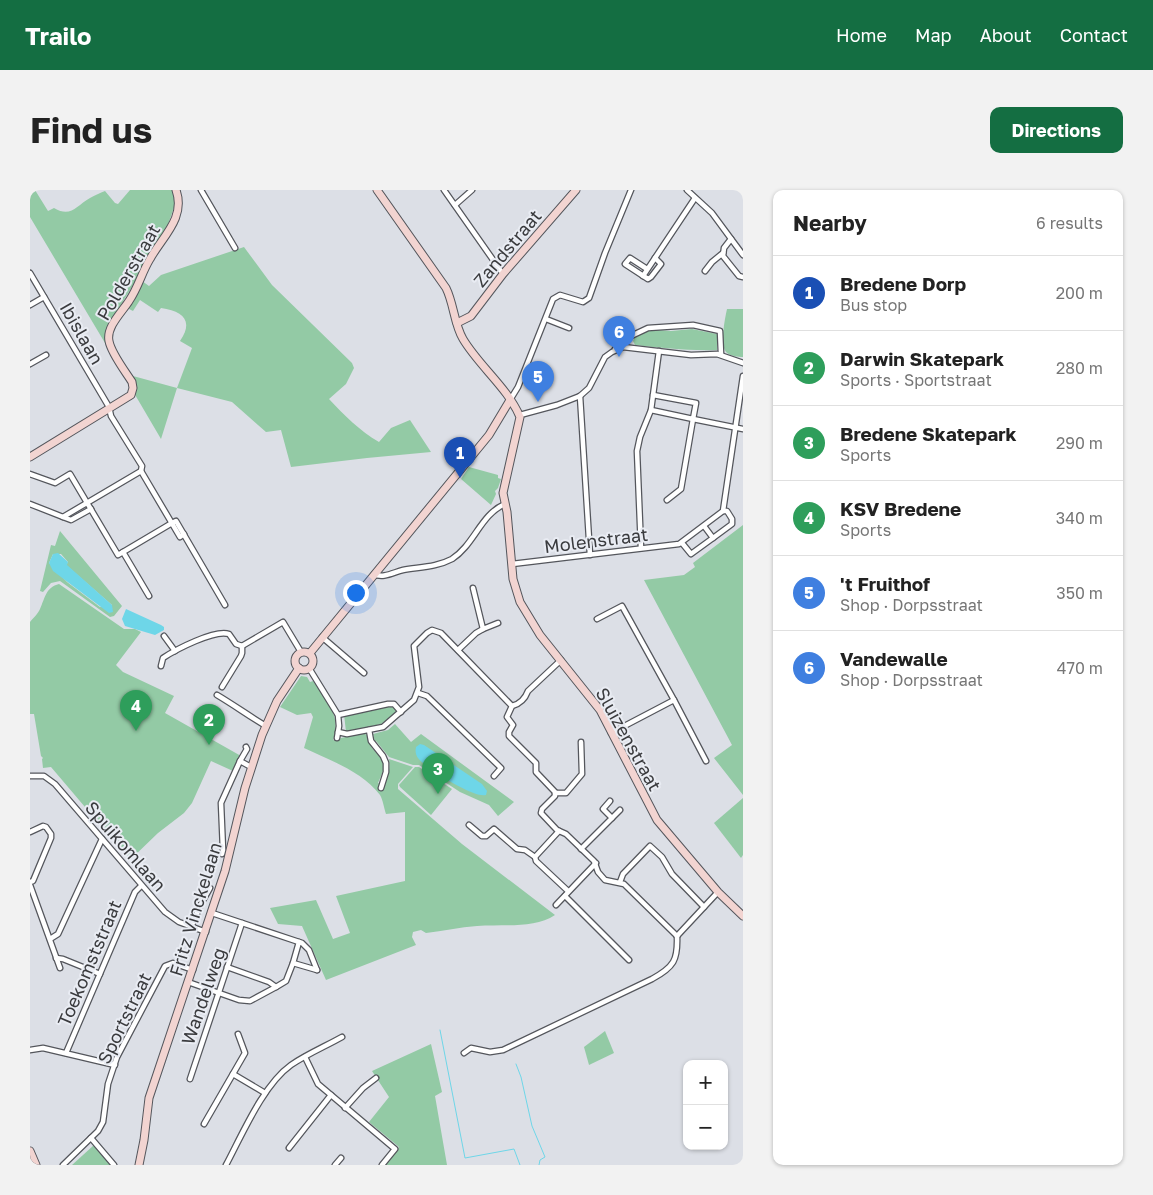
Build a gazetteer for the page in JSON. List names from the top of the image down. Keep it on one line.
{"streets":{"street":["Zandstraat","Polderstraat","Ibislaan","Molenstraat","Sluizenstraat","Spuikomlaan","Fritz Vinckelaan","Toekomststraat","Wandelweg","Sportstraat"]},"crossings":[["Polderstraat","Ibislaan"],["Molenstraat","Sluizenstraat"],["Spuikomlaan","Fritz Vinckelaan"],["Spuikomlaan","Toekomststraat"],["Fritz Vinckelaan","Sportstraat"]],"page":{"header":"Trailo","nav":["Home","Map","About","Contact"],"buttons":"Directions","title":"Find us","heading":["Nearby","6 results"],"list":[{"mark":"1","name":"Bredene Dorp","note":"Bus stop","value":"200 m"},{"mark":"2","name":"Darwin Skatepark","note":"Sports · Sportstraat","value":"280 m"},{"mark":"3","name":"Bredene Skatepark","note":"Sports","value":"290 m"},{"mark":"4","name":"KSV Bredene","note":"Sports","value":"340 m"},{"mark":"5","name":"'t Fruithof","note":"Shop · Dorpsstraat","value":"350 m"},{"mark":"6","name":"Vandewalle","note":"Shop · Dorpsstraat","value":"470 m"}],"pins":["6","5","1","4","2","3"],"map_buttons":["+","−"]}}
